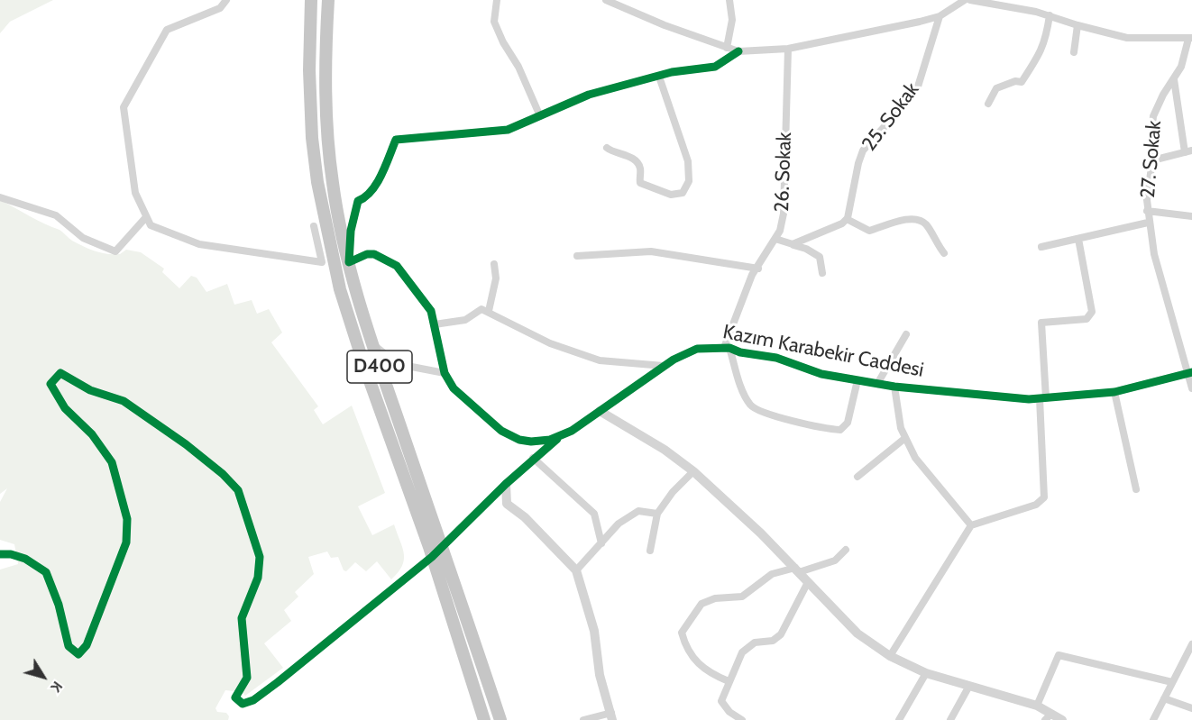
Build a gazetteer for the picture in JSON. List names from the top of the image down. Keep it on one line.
{"streets":{"highway":["D400"],"street":["25. Sokak","27. Sokak","26. Sokak","Kazım Karabekir Caddesi"]},"crossings":[["27. Sokak","Kazım Karabekir Caddesi"],["26. Sokak","Kazım Karabekir Caddesi"],["Kazım Karabekir Caddesi","D400"]],"north":"bottom right"}
